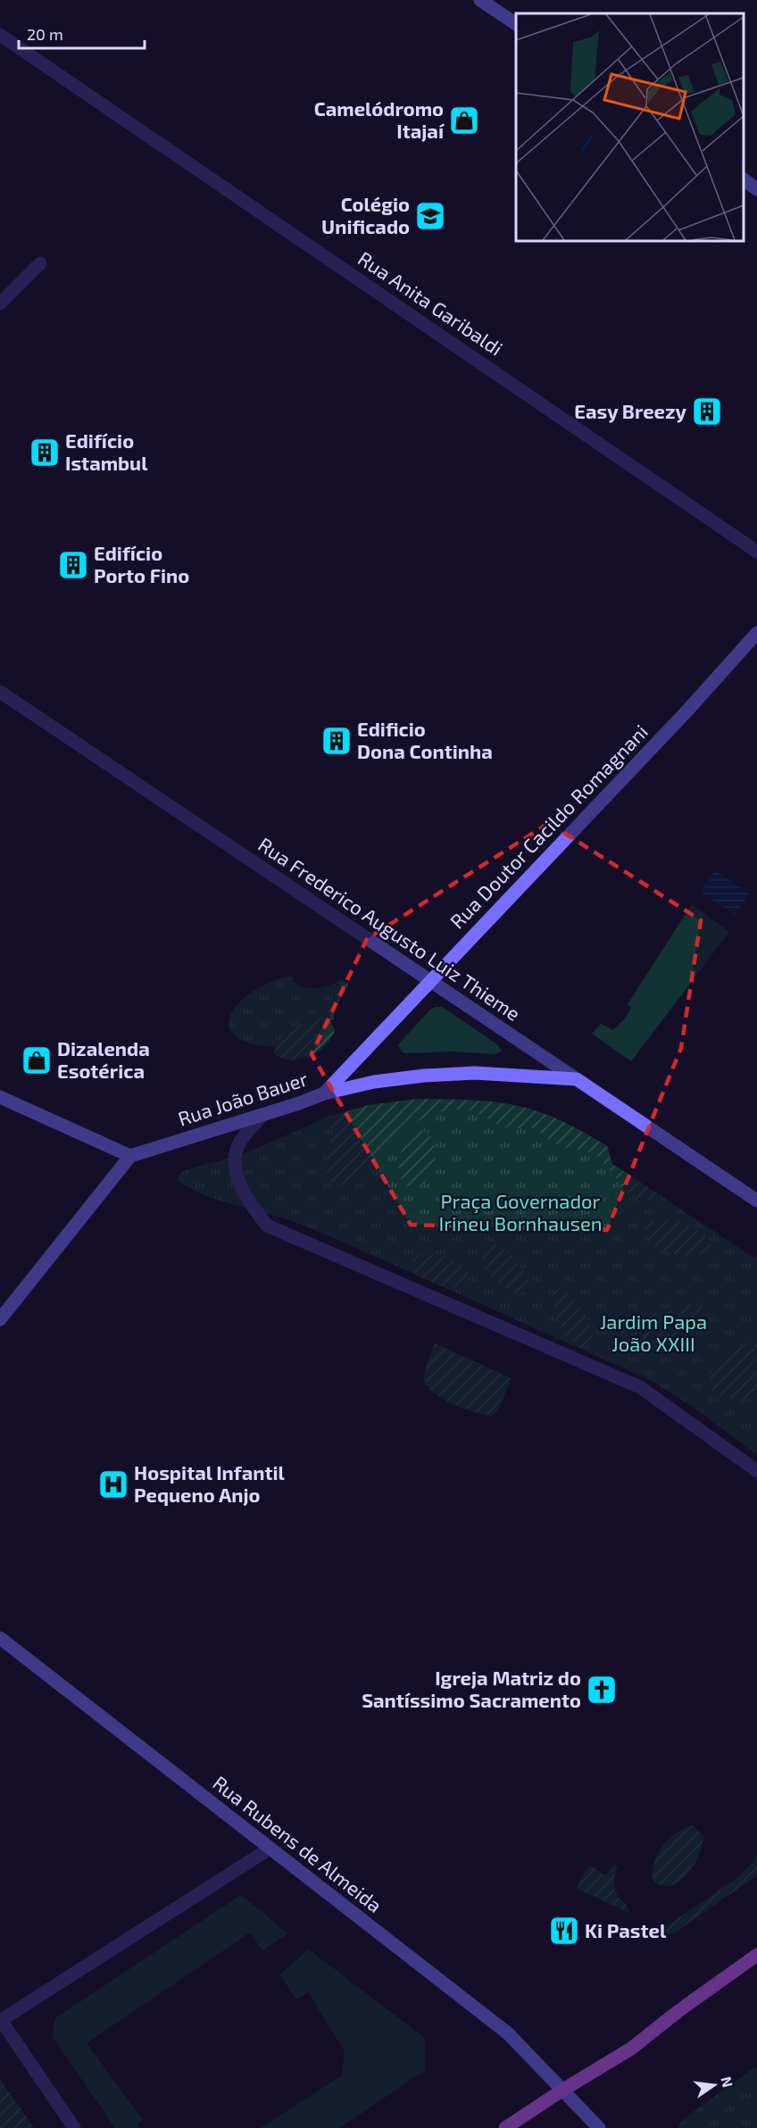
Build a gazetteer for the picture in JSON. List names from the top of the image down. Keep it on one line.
{"streets":{"main road":["Rua Doutor Cacildo Romagnani","Rua Frederico Augusto Luiz Thieme","Rua João Bauer","Rua Rubens de Almeida"],"street":["Rua Anita Garibaldi"]},"crossings":[["Rua Doutor Cacildo Romagnani","Rua Frederico Augusto Luiz Thieme"],["Rua Doutor Cacildo Romagnani","Rua João Bauer"],["Rua Frederico Augusto Luiz Thieme","Rua João Bauer"]],"parks":["Praça Governador Irineu Bornhausen","Jardim Papa João XXIII"],"places":{"shop":["Camelódromo Itajaí","Dizalenda Esotérica"],"school or university":["Colégio Unificado"],"building":["Easy Breezy","Edifício Istambul","Edifício Porto Fino","Edificio Dona Continha"],"hospital":["Hospital Infantil Pequeno Anjo"],"church":["Igreja Matriz do Santíssimo Sacramento"],"restaurant":["Ki Pastel"]},"scale_bar":"20 m","north":"right"}
